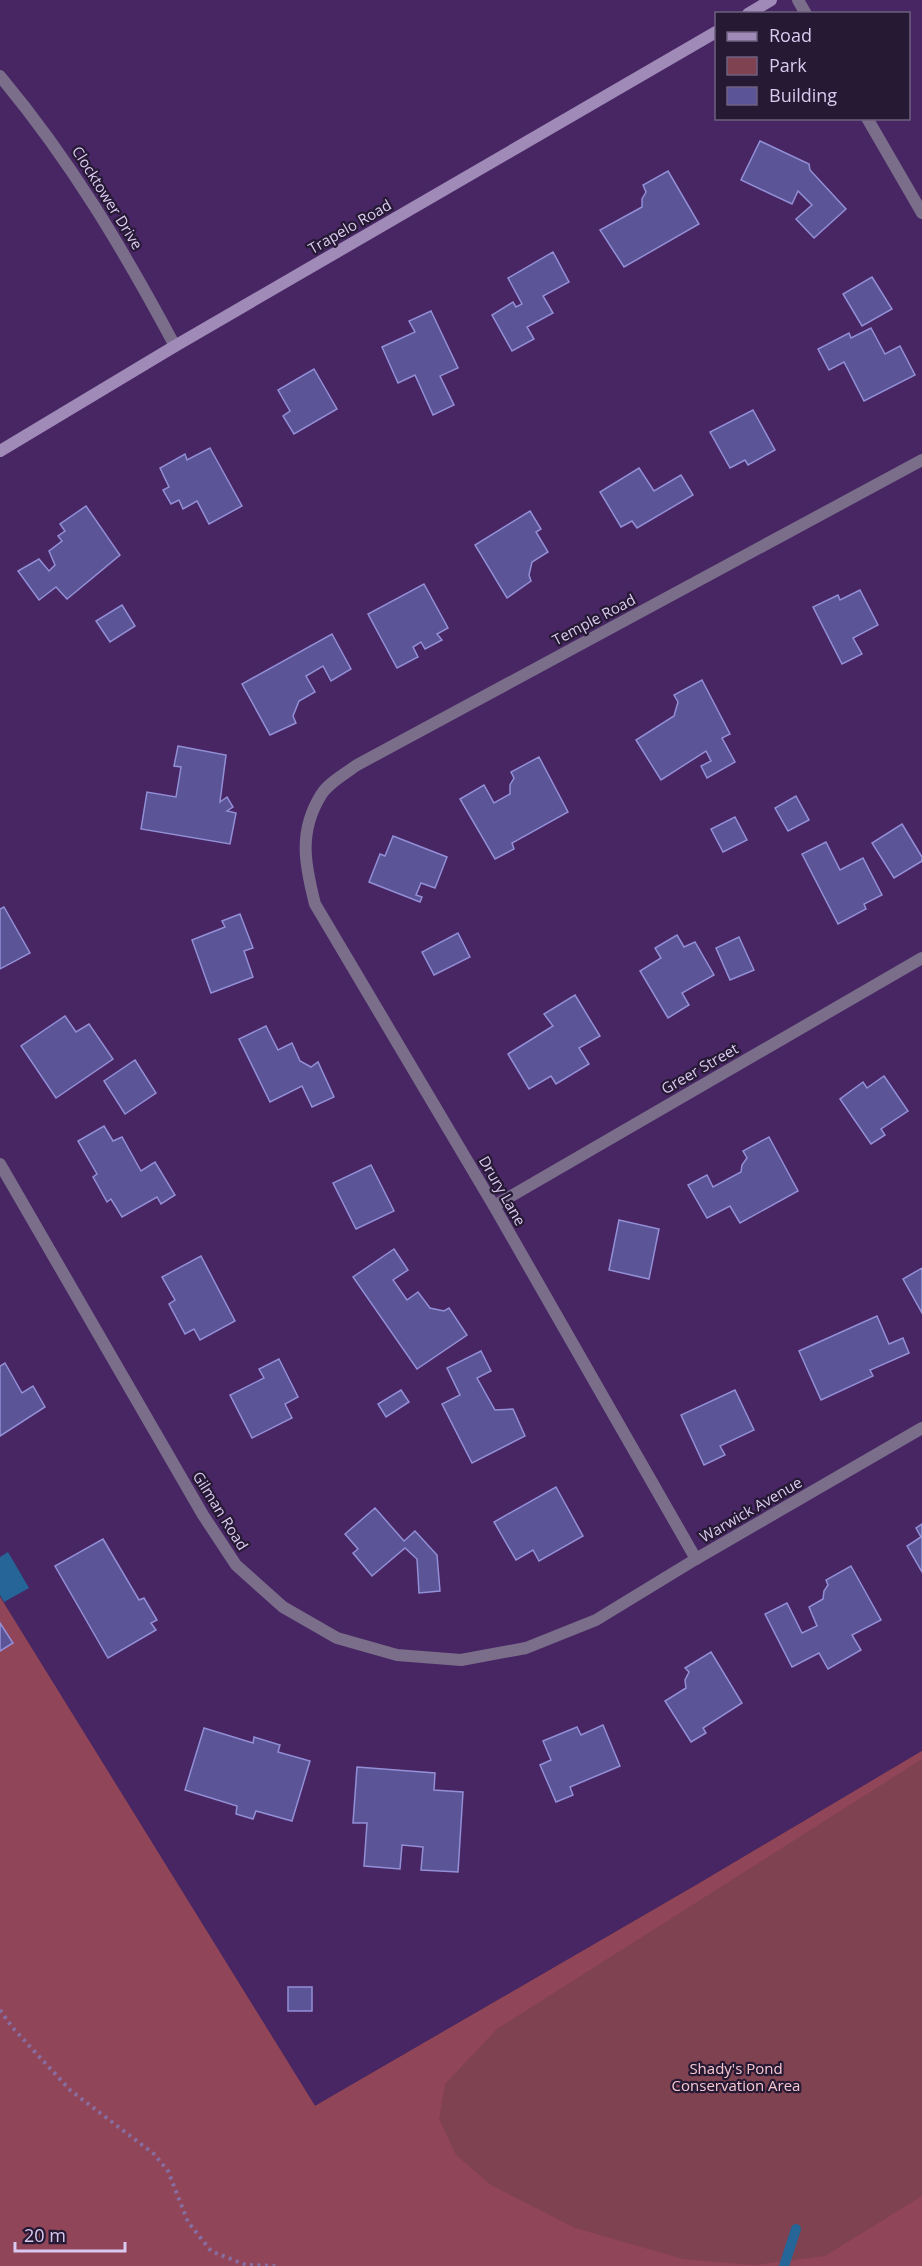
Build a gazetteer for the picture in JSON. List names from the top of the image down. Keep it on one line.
{"streets":{"main road":["Trapelo Road"],"street":["Clocktower Drive","Temple Road","Greer Street","Drury Lane","Warwick Avenue","Gilman Road"]},"crossings":[["Clocktower Drive","Trapelo Road"],["Temple Road","Drury Lane"],["Greer Street","Drury Lane"],["Drury Lane","Warwick Avenue"],["Warwick Avenue","Gilman Road"]],"parks":["Shady's Pond Conservation Area"],"legend":["Road","Park","Building"],"scale_bar":"20 m"}
